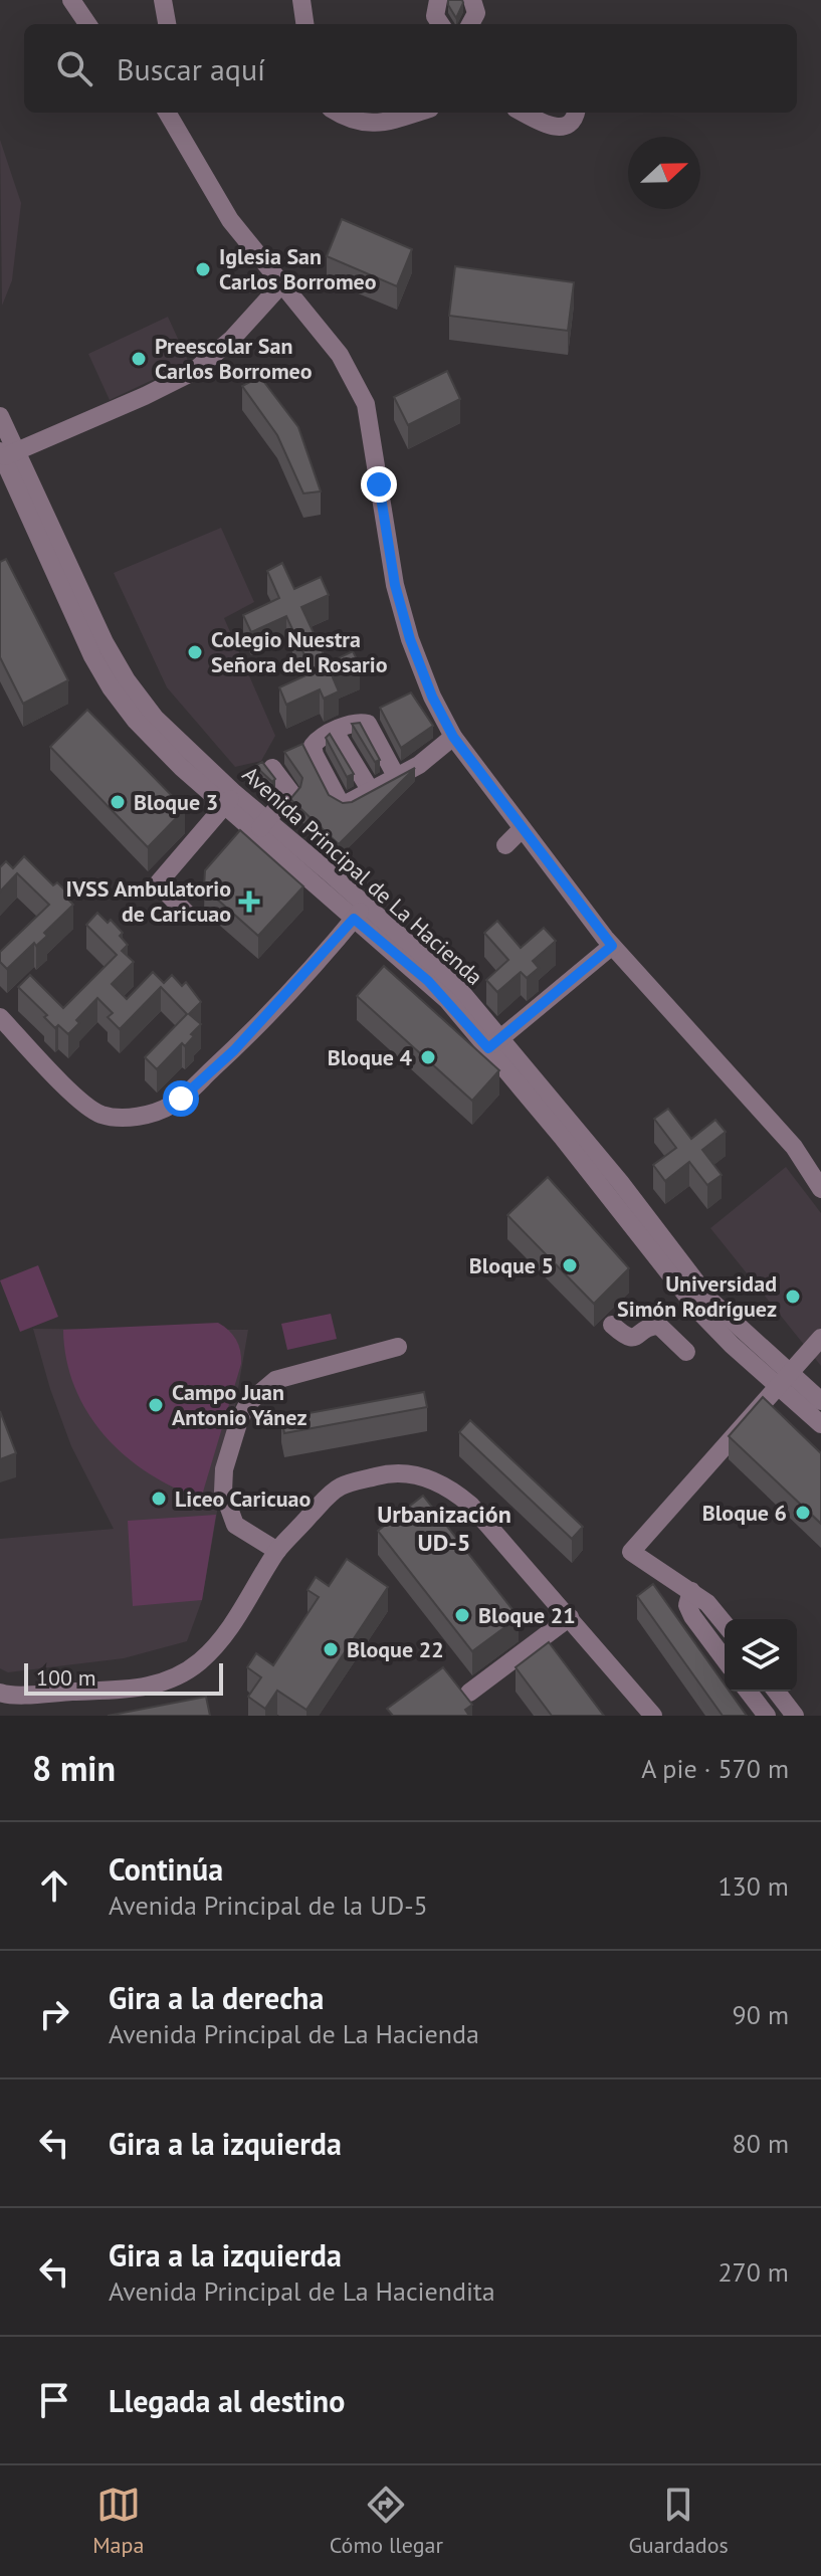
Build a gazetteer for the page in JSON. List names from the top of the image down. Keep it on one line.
{"streets":{"street":["Avenida Principal de La Hacienda"]},"districts":["Urbanización UD-5"],"places":{"other":["Iglesia San Carlos Borromeo","Preescolar San Carlos Borromeo","Colegio Nuestra Señora del Rosario","Bloque 3","Bloque 4","Bloque 5","Universidad Simón Rodríguez","Campo Juan Antonio Yánez","Liceo Caricuao","Bloque 6","Bloque 21","Bloque 22"],"health":["IVSS Ambulatorio de Caricuao"]},"scale_bar":"100 m","north":"right","page":{"search":"Buscar aquí","scale":"100 m","heading":["8 min","A pie · 570 m"],"list":[["Continúa","Avenida Principal de la UD-5","130 m"],["Gira a la derecha","Avenida Principal de La Hacienda","90 m"],["Gira a la izquierda","80 m"],["Gira a la izquierda","Avenida Principal de La Haciendita","270 m"],"Llegada al destino"],"nav":["Mapa","Cómo llegar","Guardados"]}}
